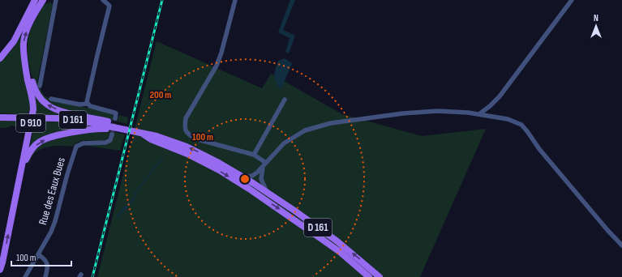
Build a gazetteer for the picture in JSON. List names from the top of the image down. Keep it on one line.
{"streets":{"main road":["D 161","D 910"],"street":["Rue des Eaux Bues"]},"scale_bar":"100 m","north":"top","rings":["200 m","100 m"]}
